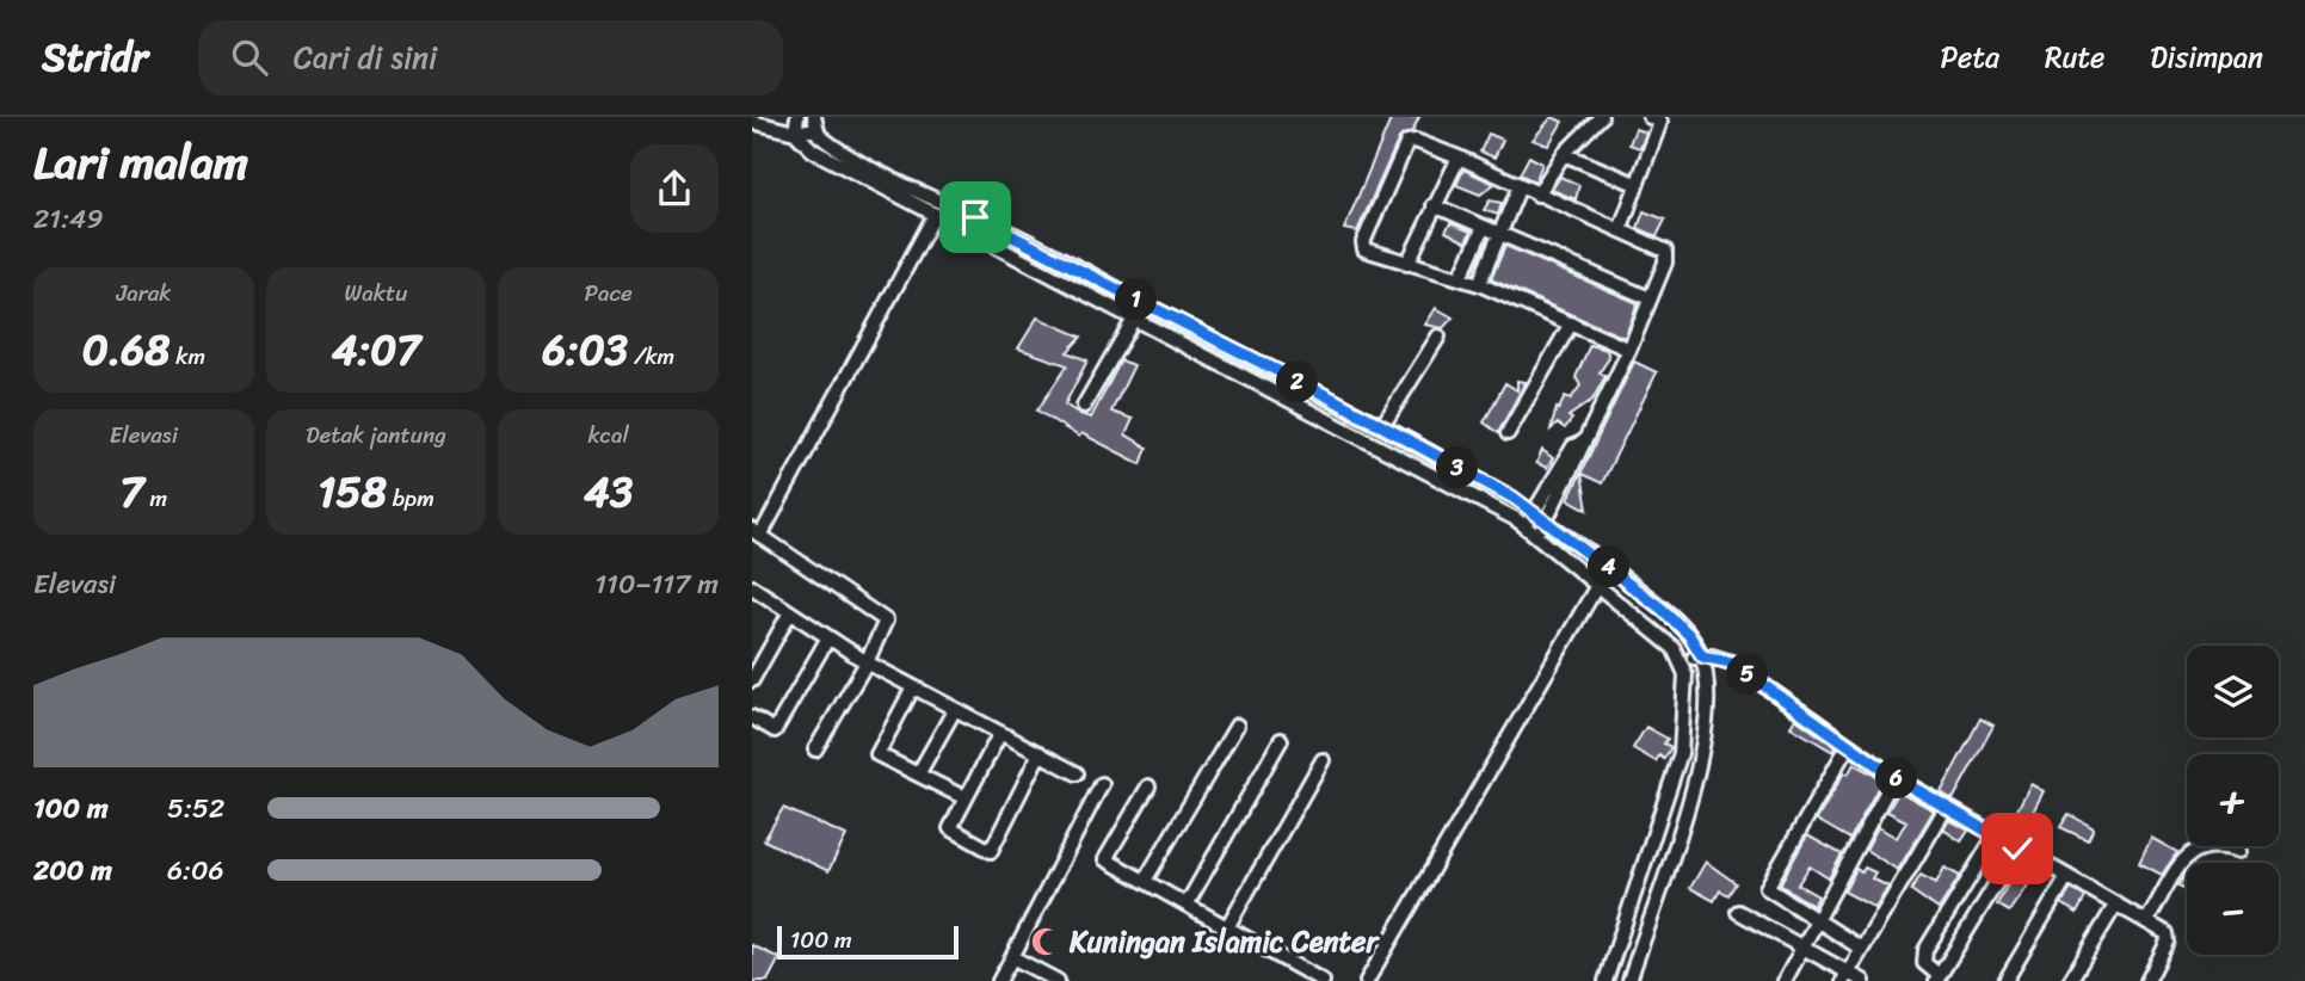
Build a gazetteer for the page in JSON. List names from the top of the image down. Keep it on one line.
{"places":{"mosque":["Kuningan Islamic Center"]},"scale_bar":"100 m","page":{"header":"Stridr","search":"Cari di sini","nav":["Peta","Rute","Disimpan"],"heading":["Lari malam","21:49"],"stats":[["Jarak","0.68 km"],["Waktu","4:07"],["Pace","6:03 /km"],["Elevasi","7 m"],["Detak jantung","158 bpm"],["kcal","43"]],"pins":["1","2","3","4","5","6"],"chart":["Elevasi","110–117 m"],"map_buttons":["+","−"],"list":[{"name":"100 m","note":"5:52"},{"name":"200 m","note":"6:06"}],"scale":"100 m"}}
